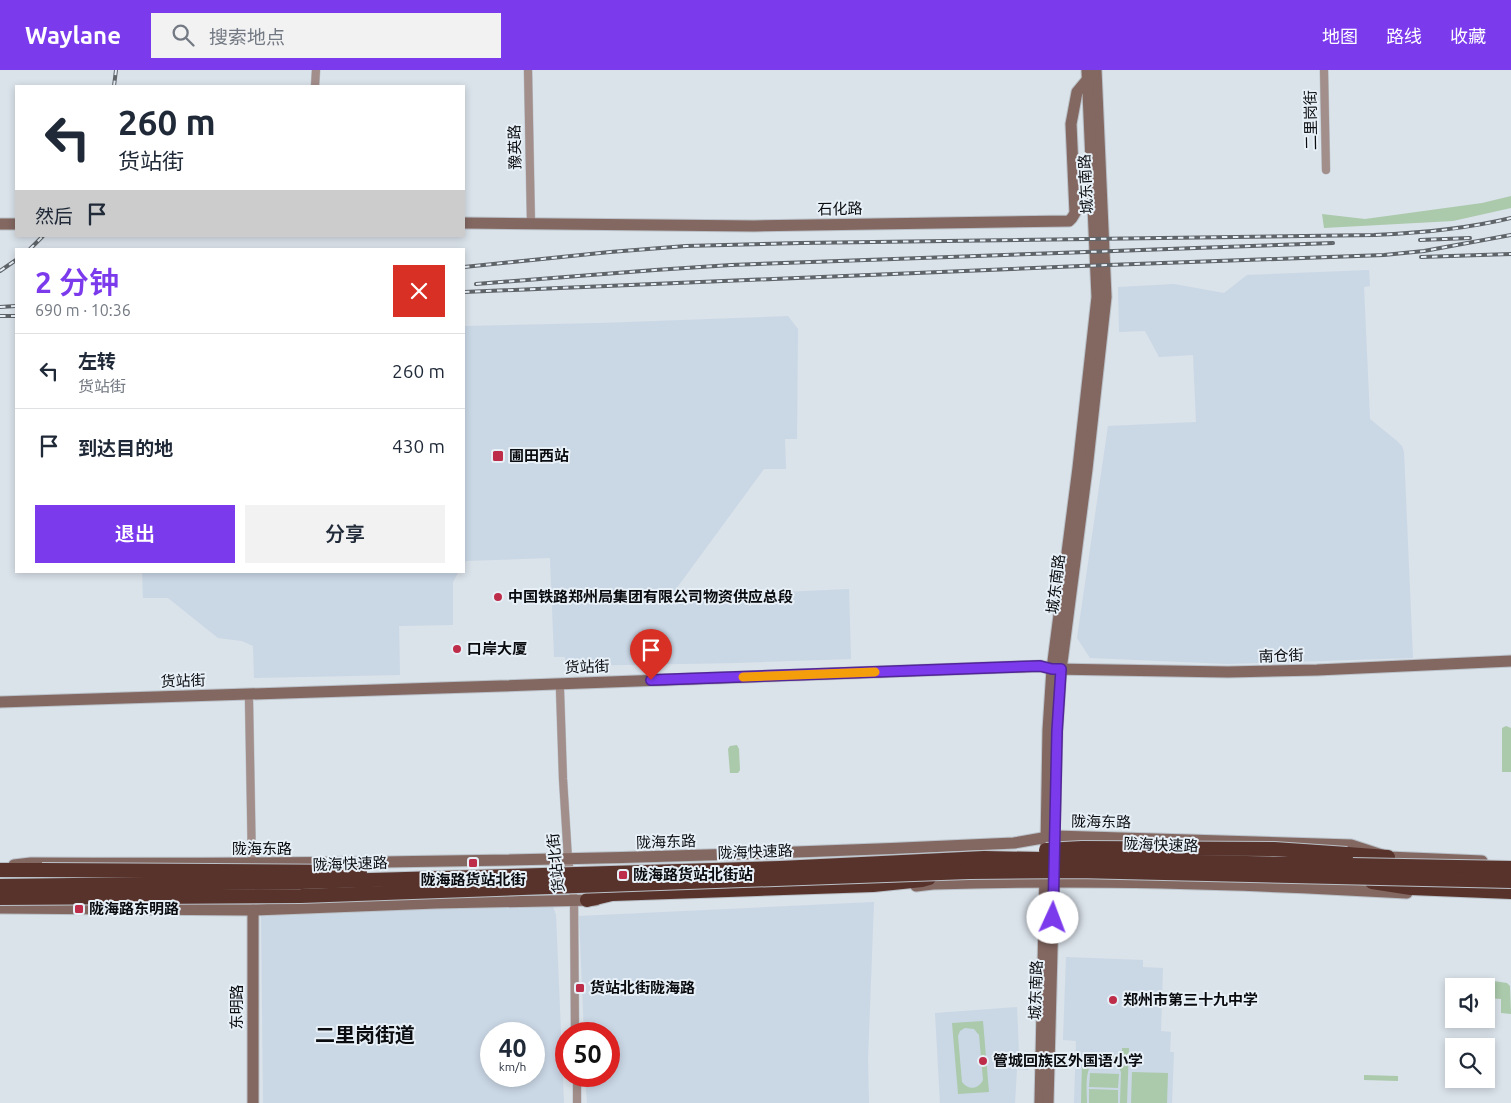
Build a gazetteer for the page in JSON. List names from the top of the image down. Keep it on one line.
{"streets":{"highway":["陇海快速路"],"street":["二里岗街","豫英路","城东南路","石化路","南仓街","货站街","陇海东路","货站北街","东明路"]},"crossings":[["豫英路","石化路"],["城东南路","石化路"],["城东南路","南仓街"],["城东南路","货站街"],["城东南路","陇海东路"],["南仓街","货站街"],["货站街","货站北街"],["陇海东路","货站北街"]],"districts":["二里岗街道"],"places":{"transit":["圃田西站","陇海路货站北街","陇海路货站北街站","陇海路东明路","货站北街陇海路"],"other":["中国铁路郑州局集团有限公司物资供应总段","口岸大厦","郑州市第三十九中学","管城回族区外国语小学"]},"page":{"header":"Waylane","search":"搜索地点","nav":["地图","路线","收藏"],"turn":["260 m","货站街"],"then":"然后","heading":["2 分钟","690 m · 10:36"],"list":[{"name":"左转","note":"货站街","value":"260 m"},{"name":"到达目的地","value":"430 m"}],"buttons":["退出","分享"],"speed":"40 km/h","limit":"50"}}
